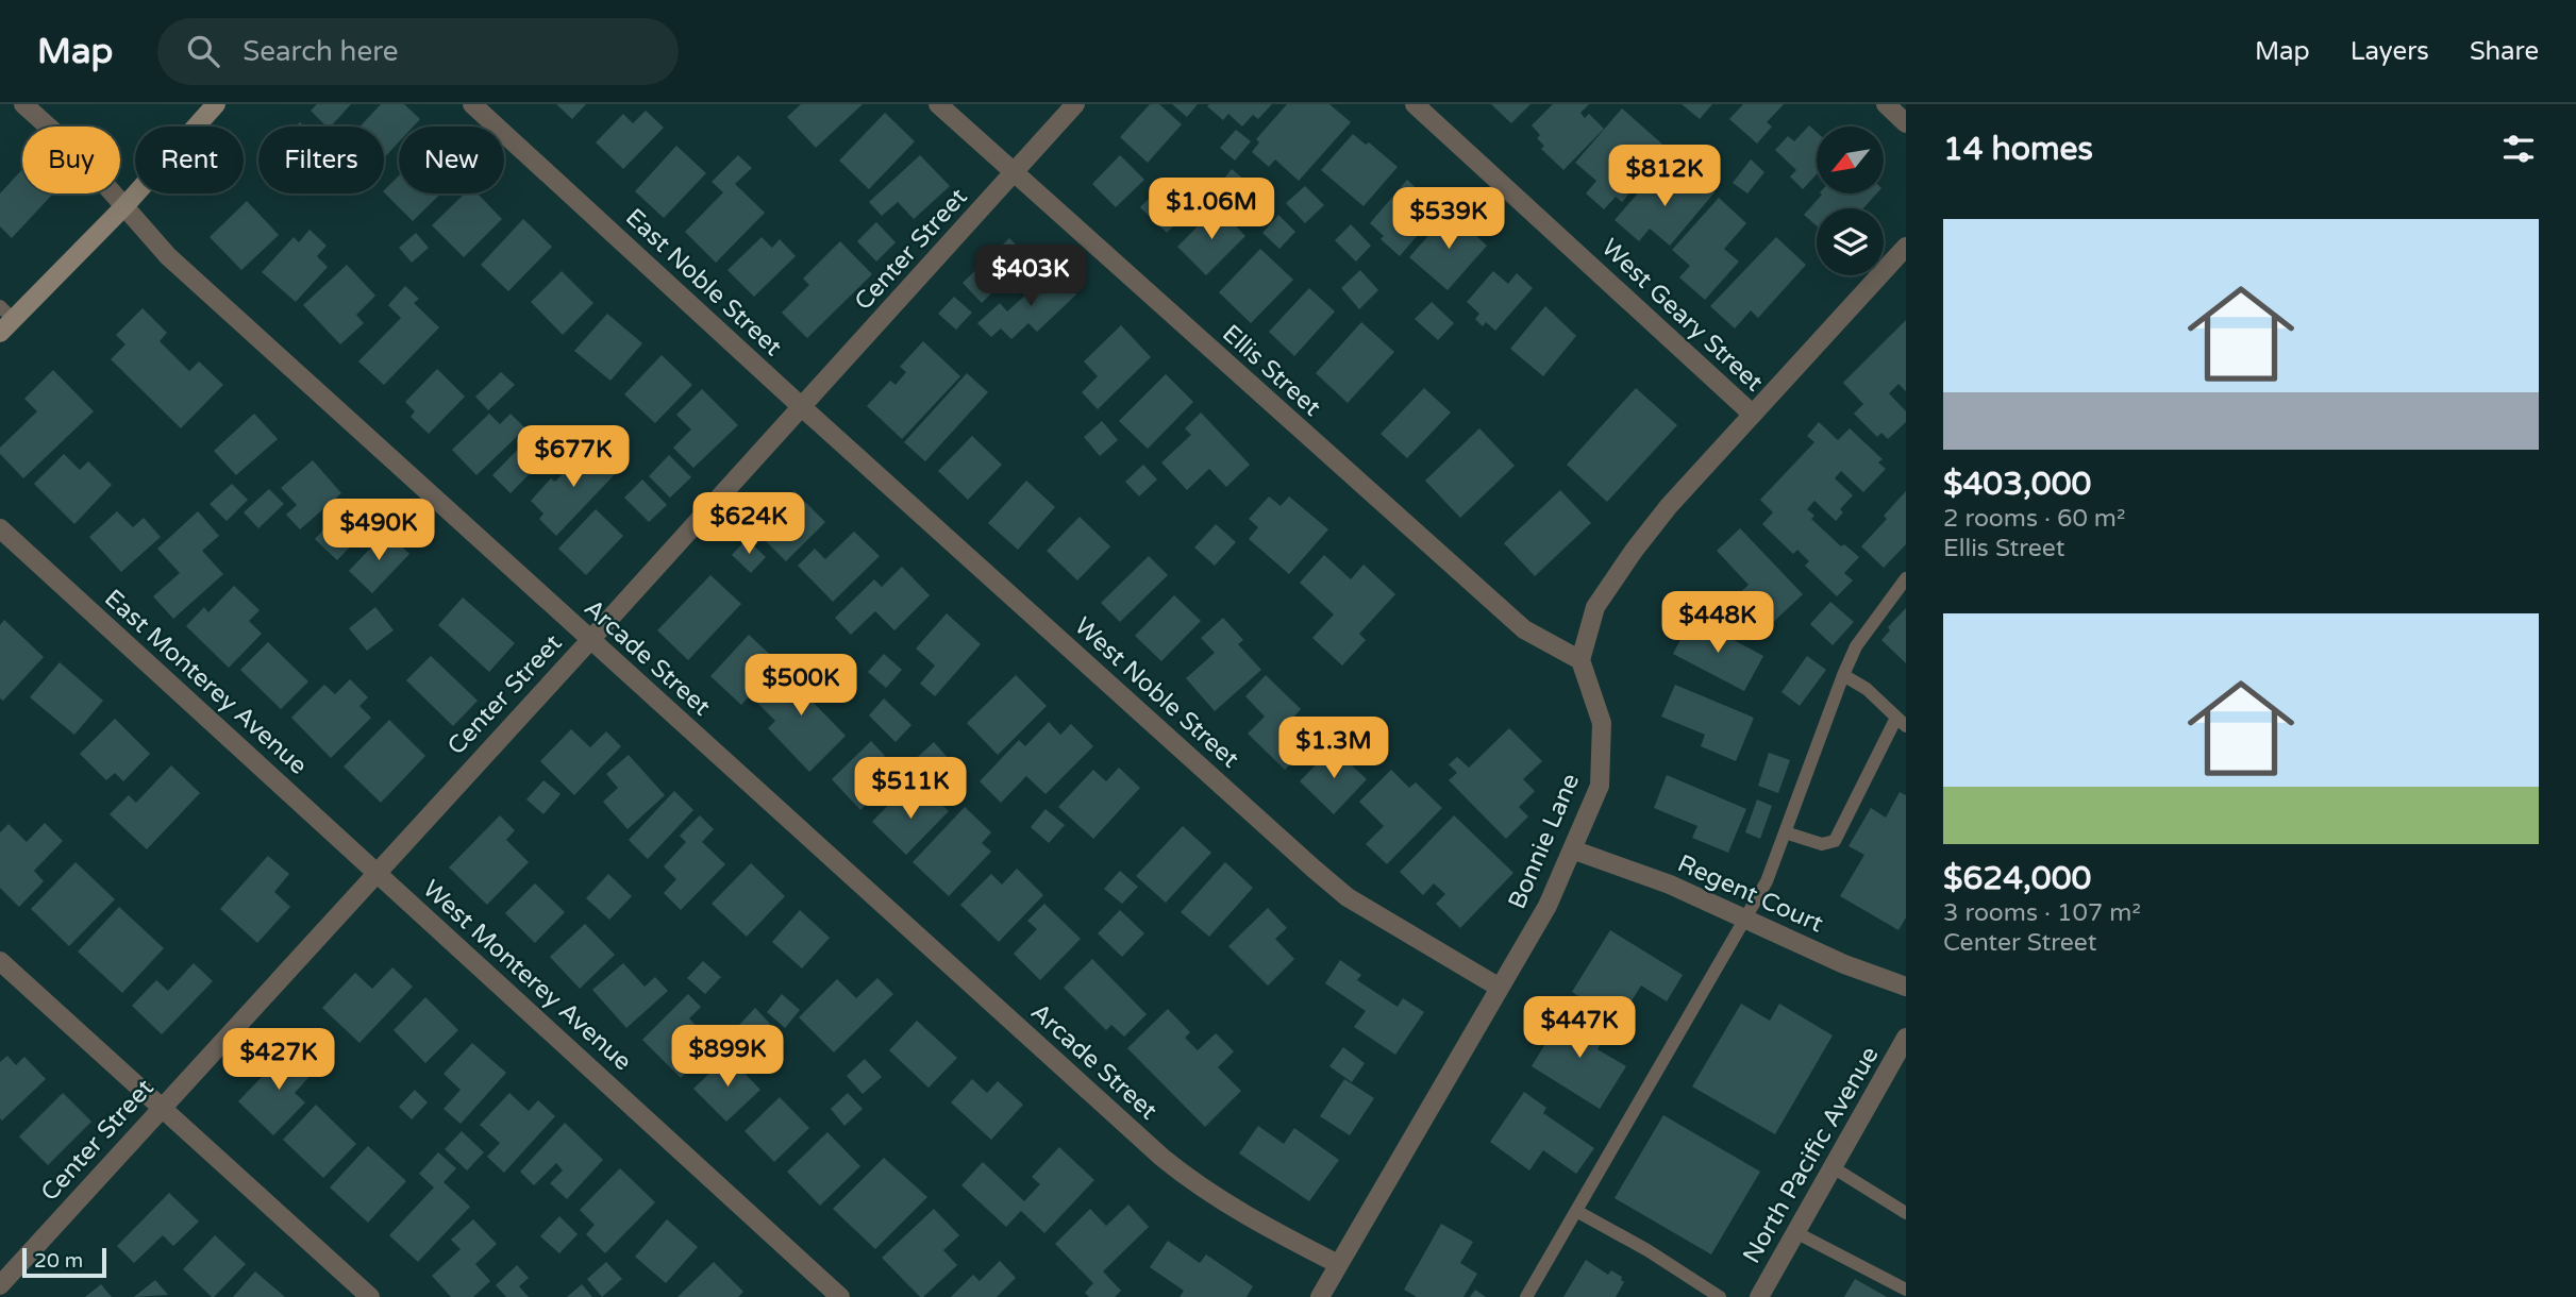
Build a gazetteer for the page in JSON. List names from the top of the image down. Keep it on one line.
{"streets":{"street":["Center Street","East Noble Street","West Geary Street","Ellis Street","Arcade Street","East Monterey Avenue","West Noble Street","Bonnie Lane","Regent Court","West Monterey Avenue","North Pacific Avenue"]},"crossings":[["Center Street","East Noble Street"],["Center Street","Ellis Street"],["Center Street","Arcade Street"],["Center Street","East Monterey Avenue"],["Center Street","West Noble Street"],["Center Street","West Monterey Avenue"],["East Noble Street","West Noble Street"],["Ellis Street","Bonnie Lane"],["Arcade Street","Bonnie Lane"],["East Monterey Avenue","West Monterey Avenue"],["West Noble Street","Bonnie Lane"],["Bonnie Lane","Regent Court"]],"scale_bar":"20 m","north":"bottom left","page":{"header":"Map","search":"Search here","nav":["Map","Layers","Share"],"heading":"14 homes","chip":["Buy","Rent","Filters","New"],"price":["$812K","$1.06M","$539K","$403K","$677K","$624K","$490K","$448K","$500K","$1.3M","$511K","$447K","$899K","$427K"],"list":[{"name":"$403,000","note":"2 rooms · 60 m² · Ellis Street"},{"name":"$624,000","note":"3 rooms · 107 m² · Center Street"}],"scale":"20 m"}}
